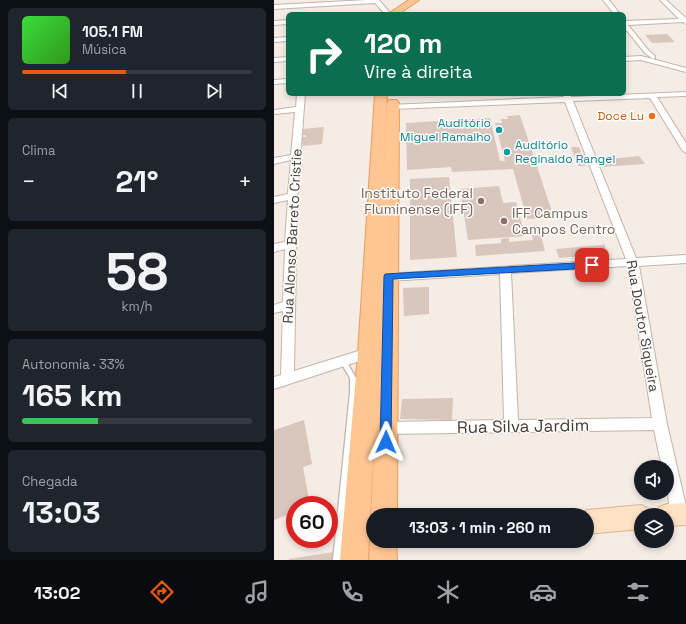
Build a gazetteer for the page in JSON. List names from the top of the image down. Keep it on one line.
{"streets":{"street":["Rua Alonso Barreto Cristie","Rua Doutor Siqueira","Rua Silva Jardim"]},"crossings":[["Rua Doutor Siqueira","Rua Silva Jardim"]],"places":["Doce Lu","Auditório Miguel Ramalho","Auditório Reginaldo Rangel","Instituto Federal Fluminense (IFF)","IFF Campus Campos Centro"],"page":{"turn":["120 m","Vire à direita"],"song":["105.1 FM","Música"],"tile":["Clima",["58","km/h"],["Autonomia · 33%","165 km"],["Chegada","13:03"]],"heat":["−","21°","+"],"limit":"60","trip":"13:03 · 1 min · 260 m","tabs":"13:02"}}
